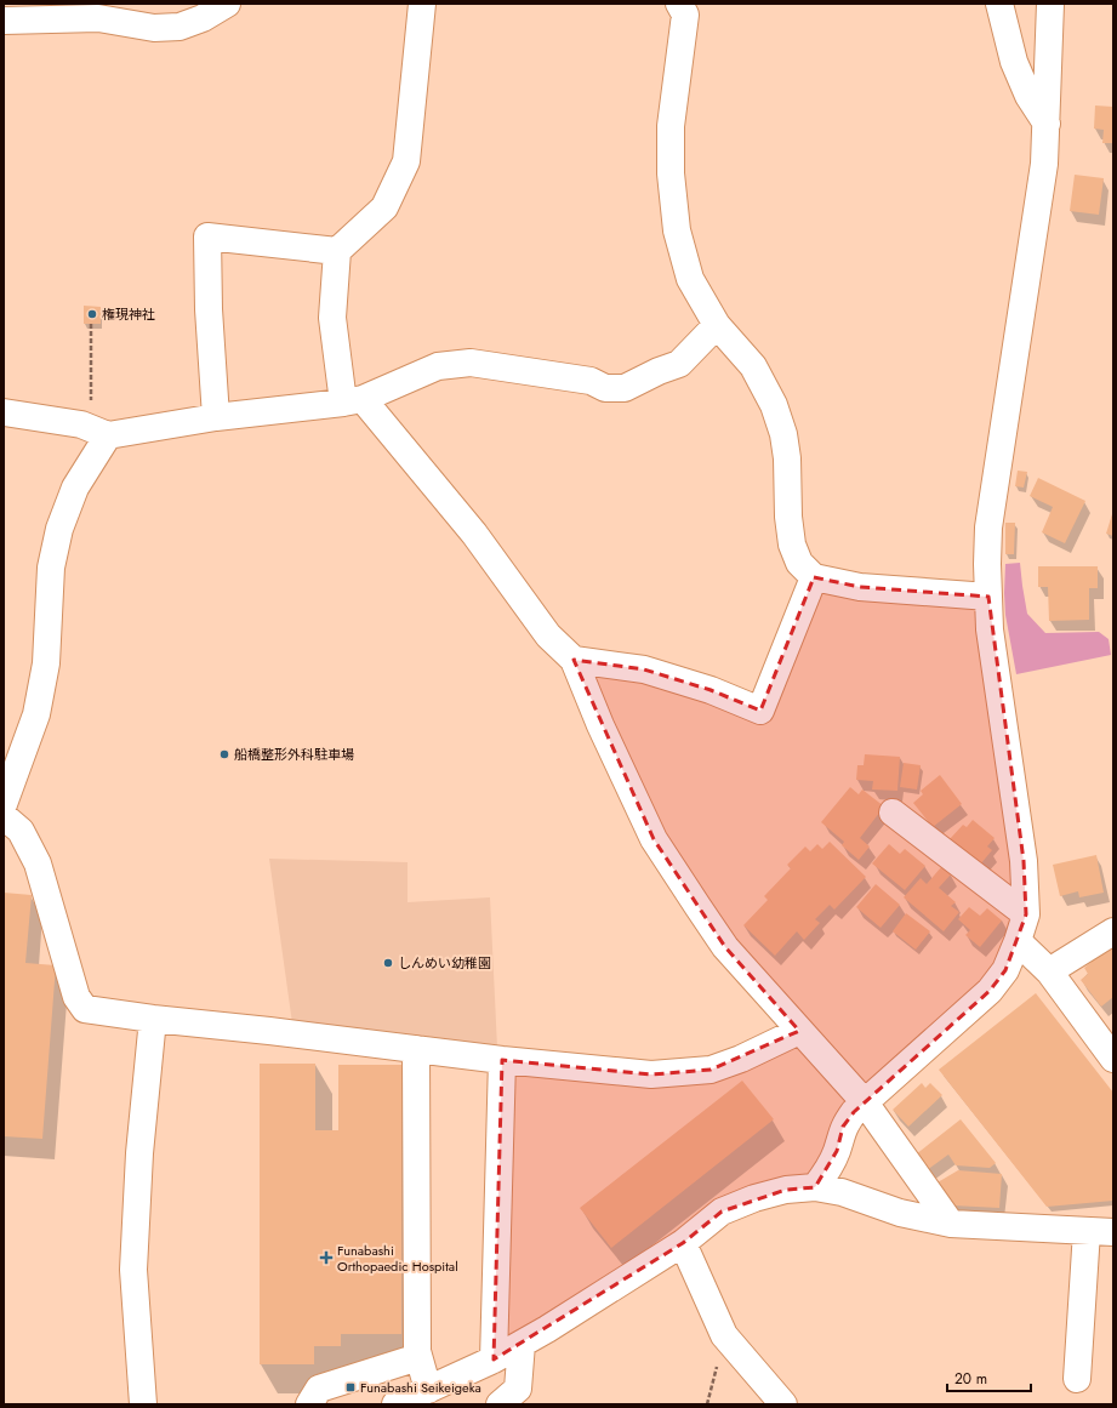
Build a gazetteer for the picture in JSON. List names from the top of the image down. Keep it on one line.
{"places":{"other":["権現神社","船橋整形外科駐車場","しんめい幼稚園"],"health":["Funabashi Orthopaedic Hospital"],"transit":["Funabashi Seikeigeka"]},"scale_bar":"20 m"}
